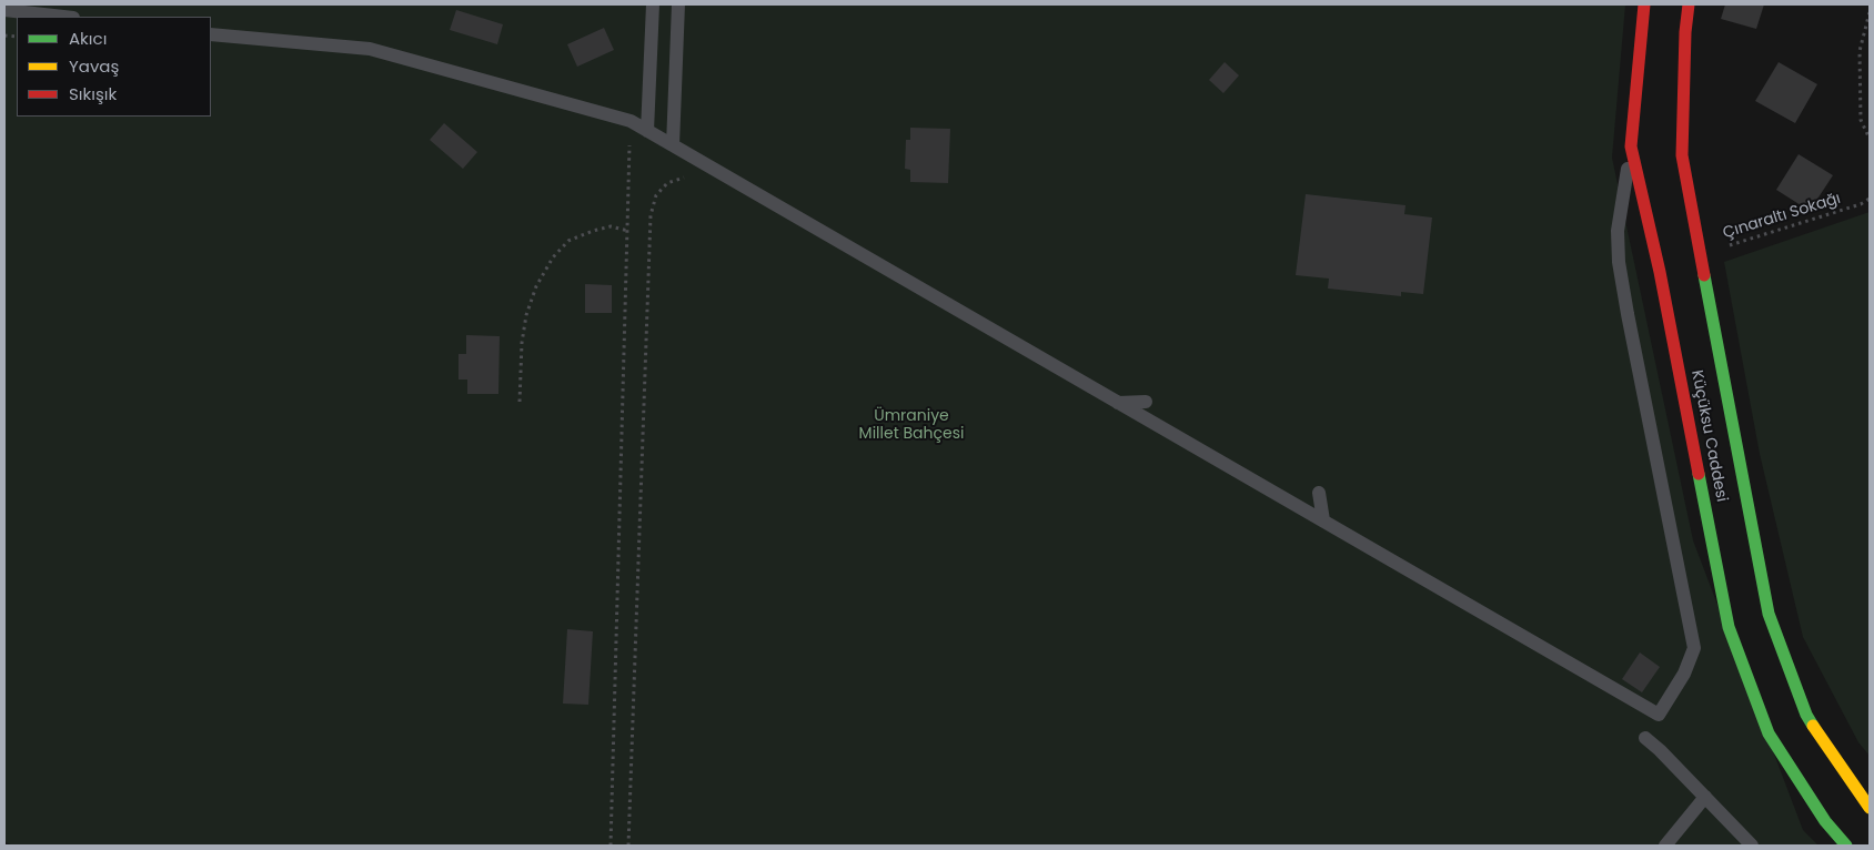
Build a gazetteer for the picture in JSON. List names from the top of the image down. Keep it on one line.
{"streets":{"main road":["Küçüksu Caddesi"],"path":["Çınaraltı Sokağı"]},"crossings":[["Çınaraltı Sokağı","Küçüksu Caddesi"]],"parks":["Ümraniye Millet Bahçesi"],"legend":["Akıcı","Yavaş","Sıkışık"]}
